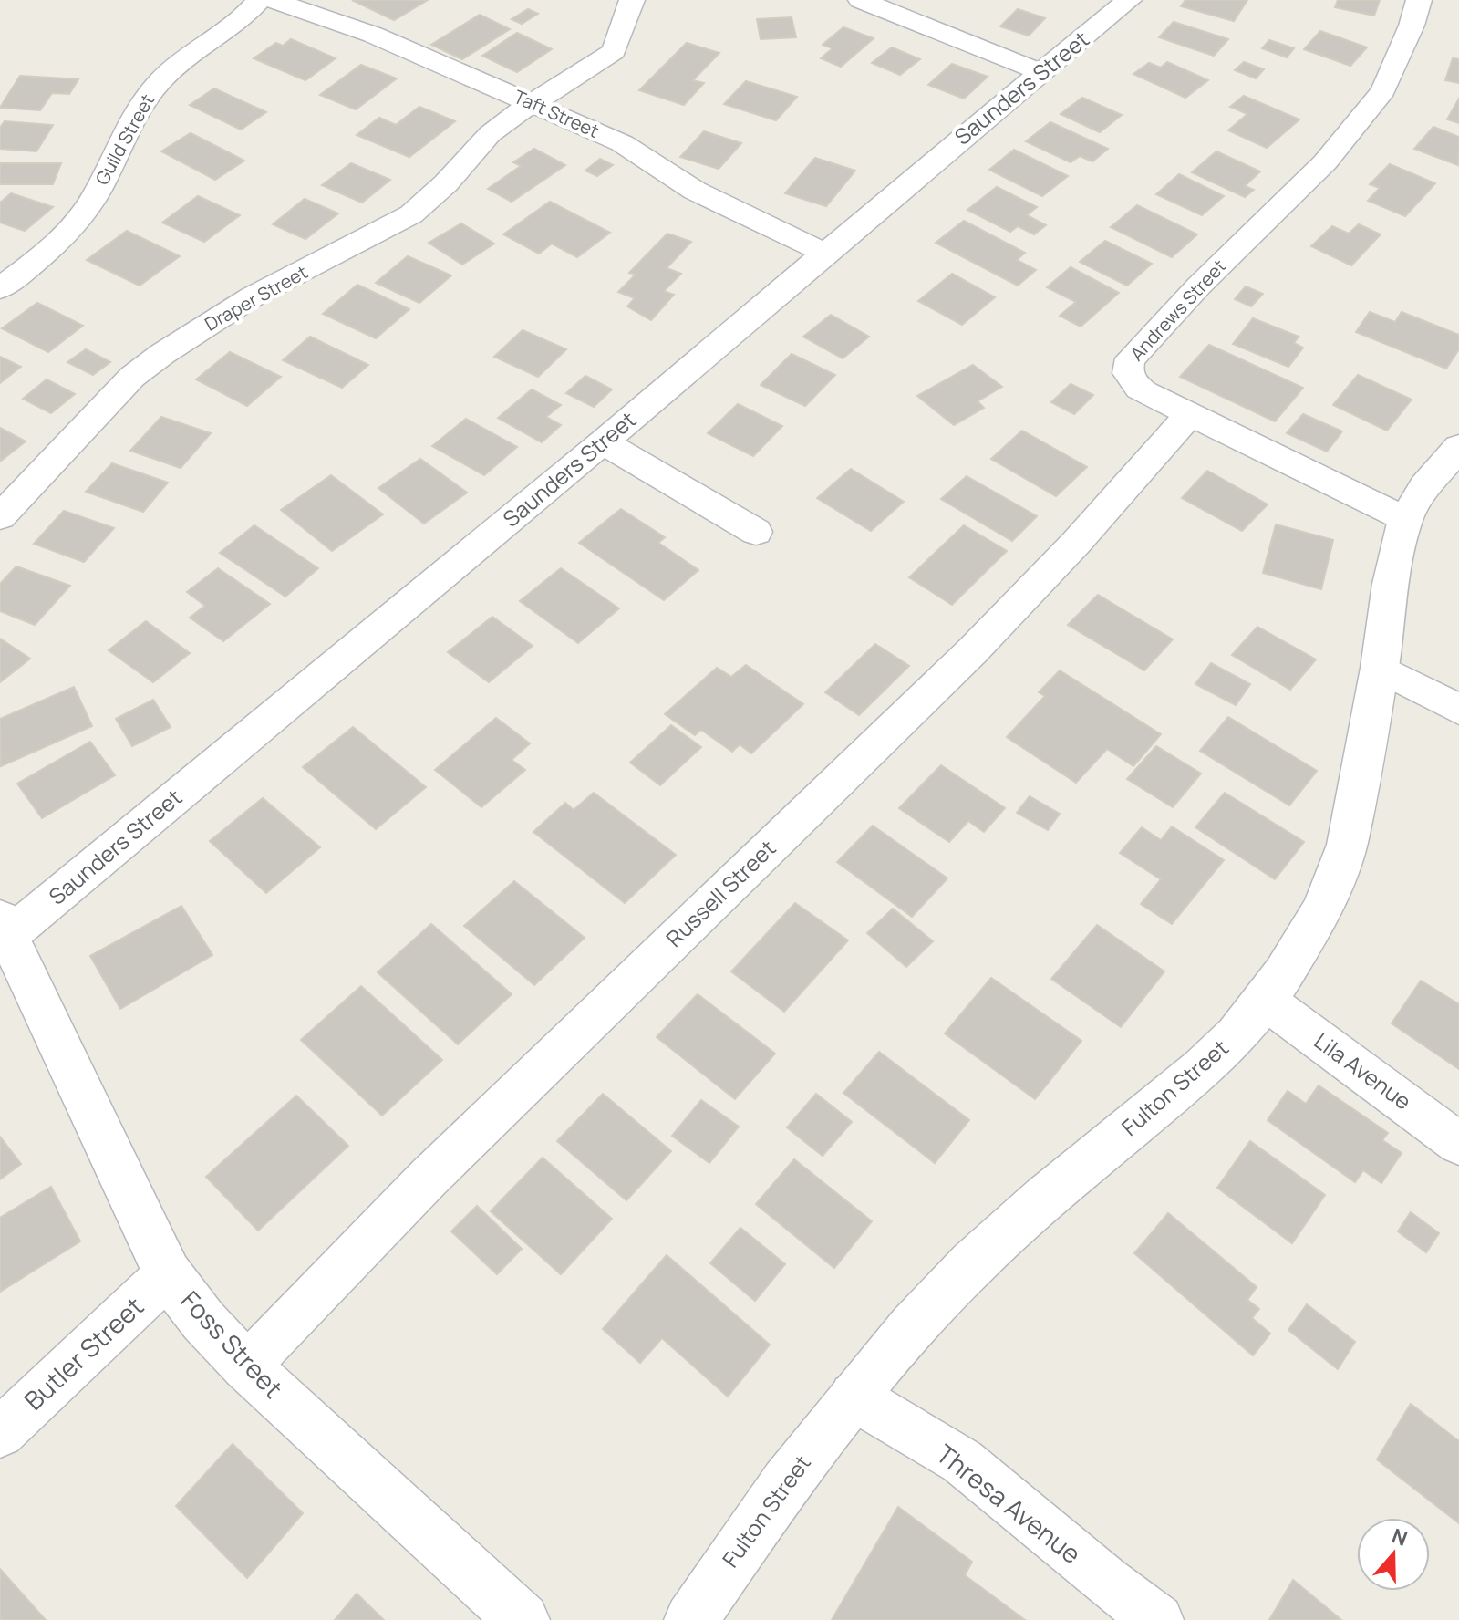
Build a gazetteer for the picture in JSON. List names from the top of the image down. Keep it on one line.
{"streets":{"street":["Saunders Street","Taft Street","Guild Street","Draper Street","Andrews Street","Russell Street","Lila Avenue","Fulton Street","Foss Street","Butler Street","Thresa Avenue"]},"crossings":[["Saunders Street","Taft Street"],["Saunders Street","Foss Street"],["Taft Street","Draper Street"],["Andrews Street","Russell Street"],["Andrews Street","Fulton Street"],["Russell Street","Foss Street"],["Lila Avenue","Fulton Street"],["Fulton Street","Thresa Avenue"],["Foss Street","Butler Street"]],"north":"top"}
